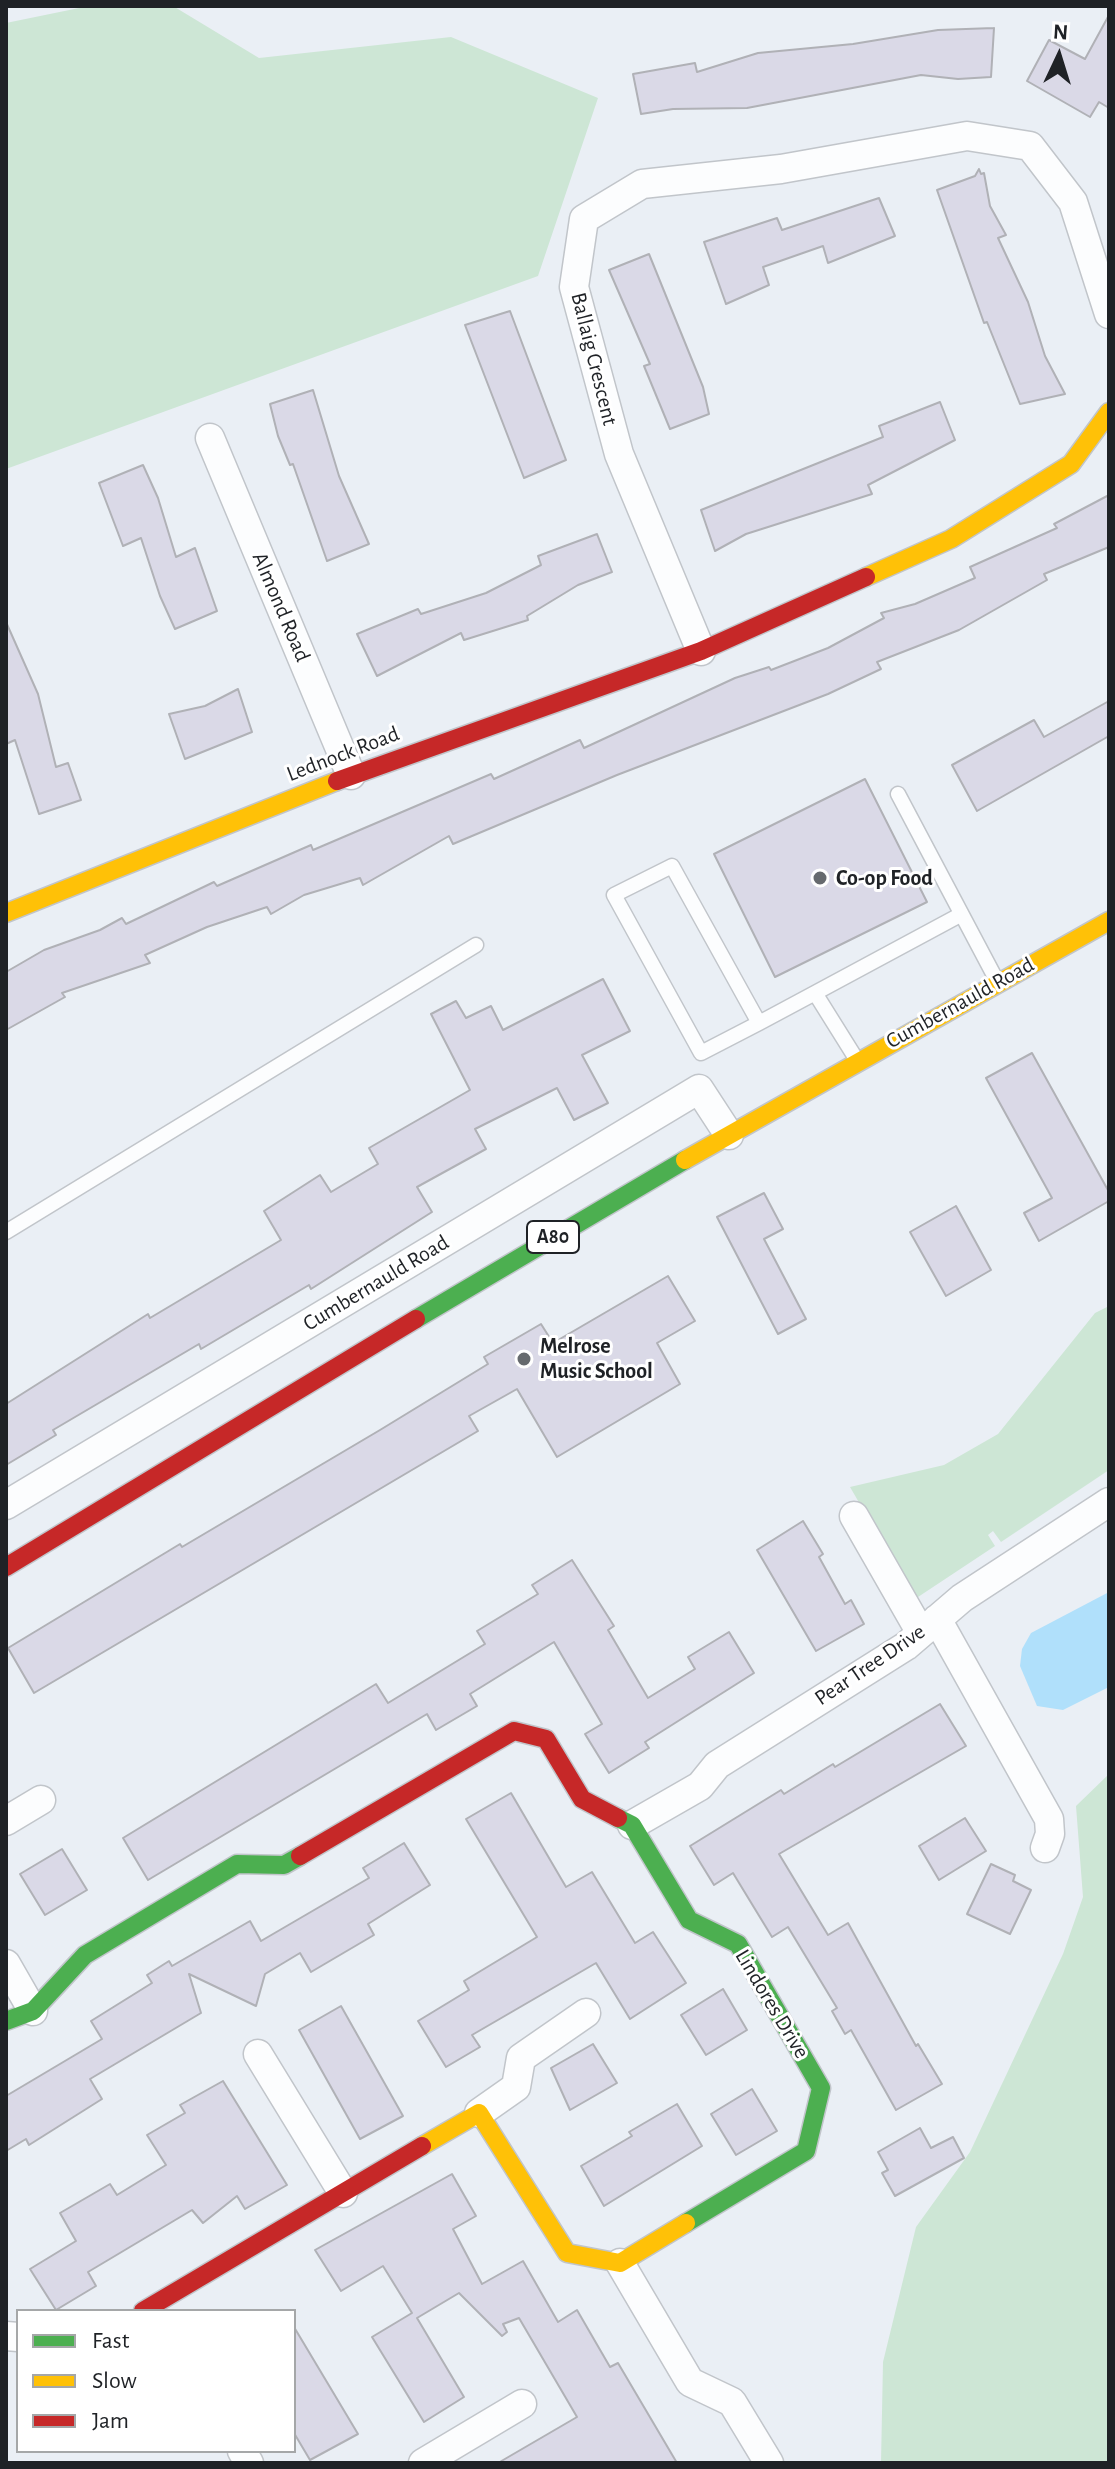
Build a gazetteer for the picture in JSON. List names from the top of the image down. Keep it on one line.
{"streets":{"street":["Ballaig Crescent","Almond Road","Lednock Road","Cumbernauld Road","A80","Pear Tree Drive","Lindores Drive"]},"crossings":[["Ballaig Crescent","Lednock Road"],["Almond Road","Lednock Road"],["Pear Tree Drive","Lindores Drive"]],"places":["Co-op Food","Melrose Music School"],"legend":["Fast","Slow","Jam"],"north":"top"}
